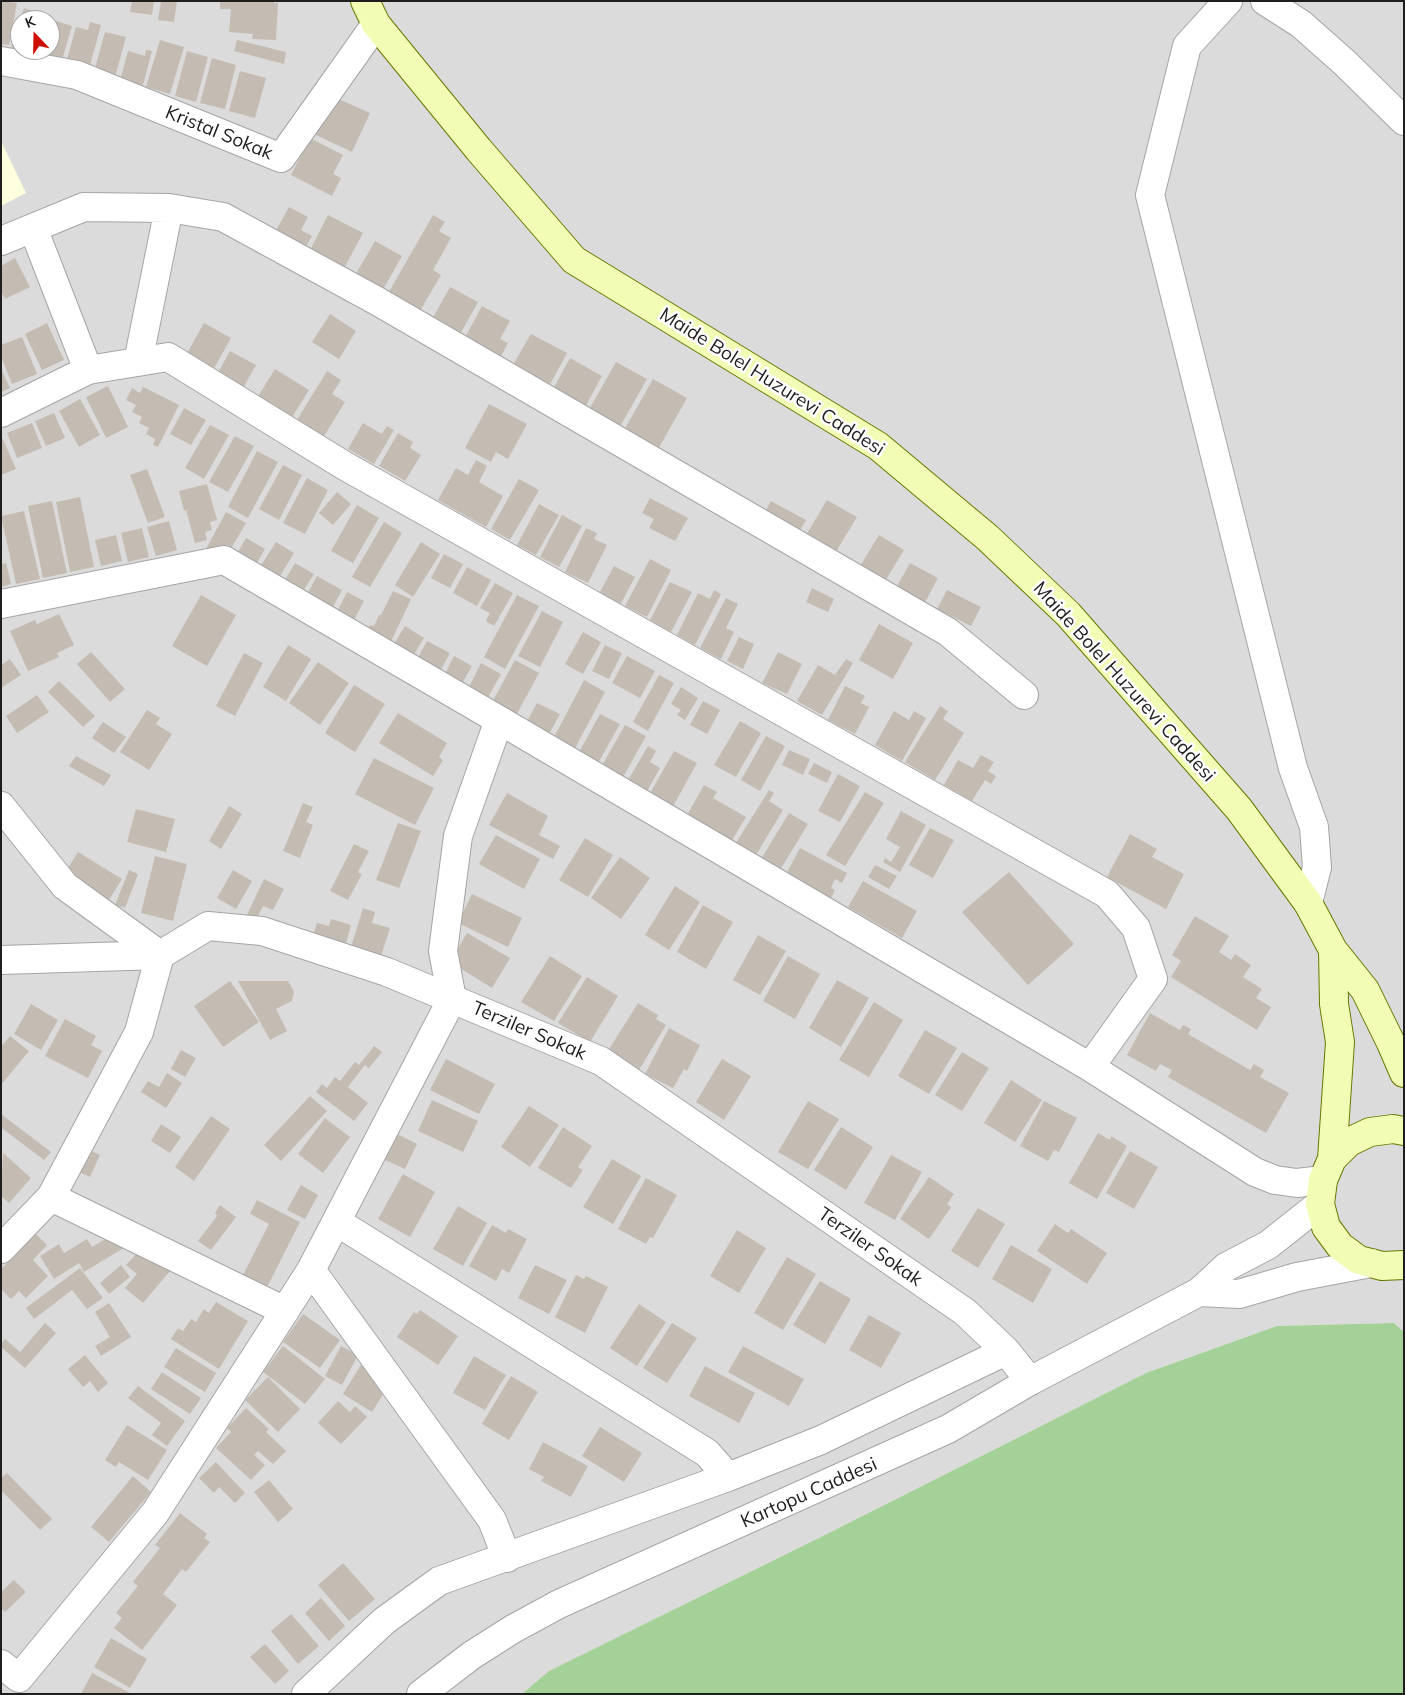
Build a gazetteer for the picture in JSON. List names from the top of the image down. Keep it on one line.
{"streets":{"main road":["Maide Bolel Huzurevi Caddesi"],"street":["Kristal Sokak","Terziler Sokak","Kartopu Caddesi"]},"crossings":[["Kristal Sokak","Maide Bolel Huzurevi Caddesi"],["Maide Bolel Huzurevi Caddesi","Kartopu Caddesi"],["Terziler Sokak","Kartopu Caddesi"]],"north":"top"}
